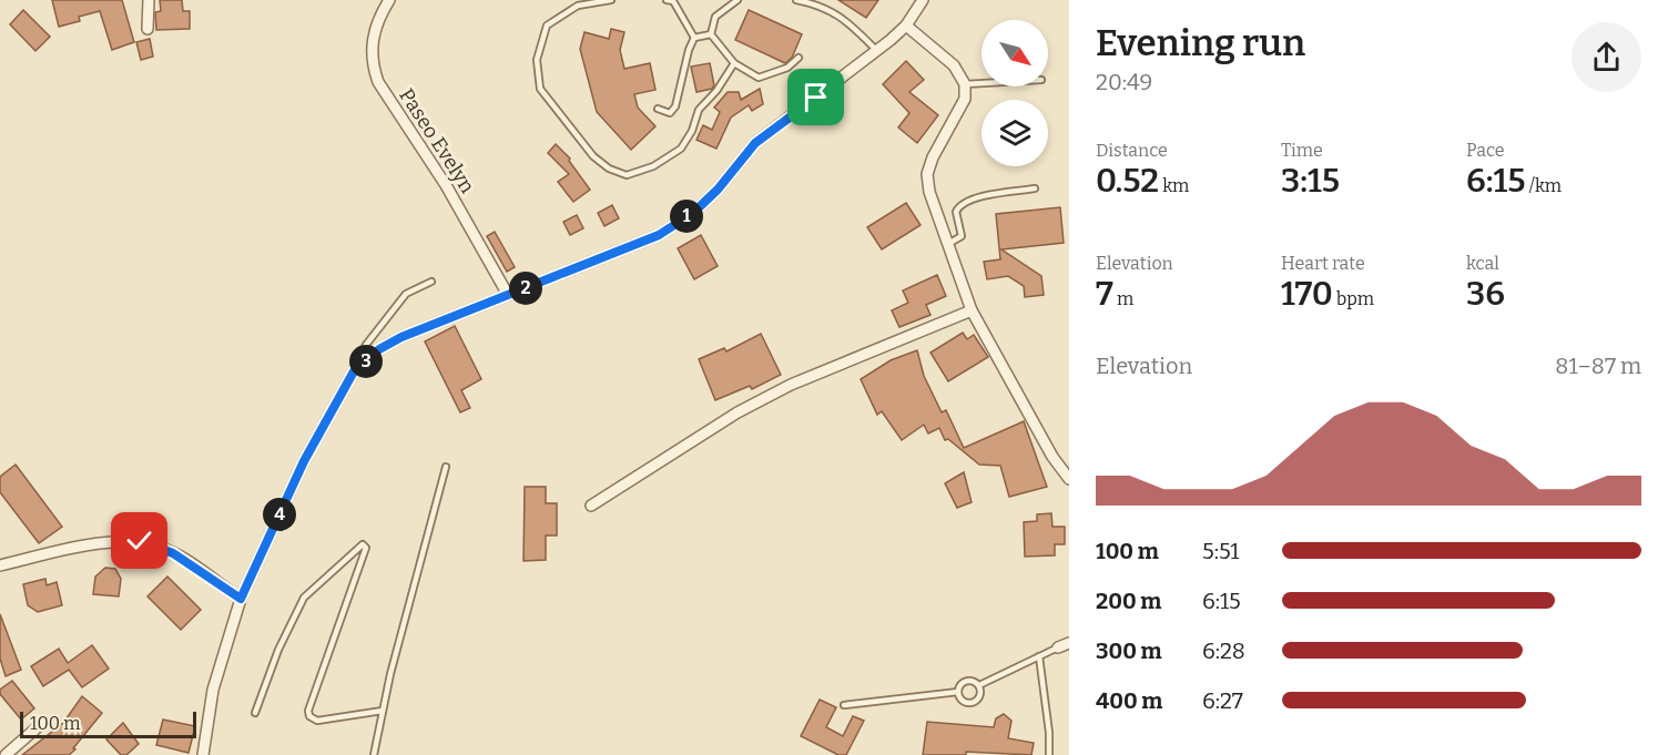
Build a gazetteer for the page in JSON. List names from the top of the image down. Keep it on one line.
{"streets":{"street":["Paseo Evelyn"]},"scale_bar":"100 m","north":"bottom right","page":{"heading":["Evening run","20:49"],"stats":[["Distance","0.52 km"],["Time","3:15"],["Pace","6:15 /km"],["Elevation","7 m"],["Heart rate","170 bpm"],["kcal","36"]],"pins":["1","2","3","4"],"chart":["Elevation","81–87 m"],"list":[{"name":"100 m","note":"5:51"},{"name":"200 m","note":"6:15"},{"name":"300 m","note":"6:28"},{"name":"400 m","note":"6:27"}],"scale":"100 m"}}
